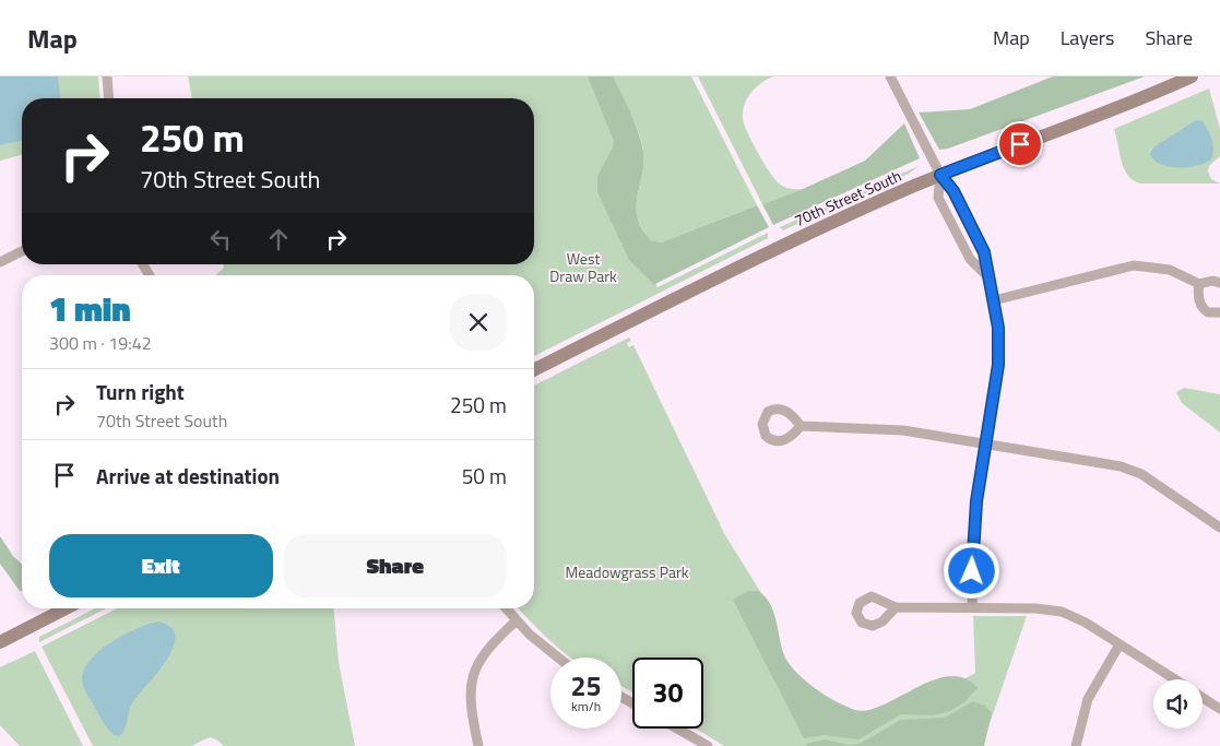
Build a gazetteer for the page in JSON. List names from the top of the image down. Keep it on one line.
{"streets":{"main road":["70th Street South"]},"parks":["West Draw Park","Meadowgrass Park"],"page":{"header":"Map","nav":["Map","Layers","Share"],"turn":["250 m","70th Street South"],"heading":["1 min","300 m · 19:42"],"list":[{"name":"Turn right","note":"70th Street South","value":"250 m"},{"name":"Arrive at destination","value":"50 m"}],"buttons":["Exit","Share"],"speed":"25 km/h","limit":"30"}}
